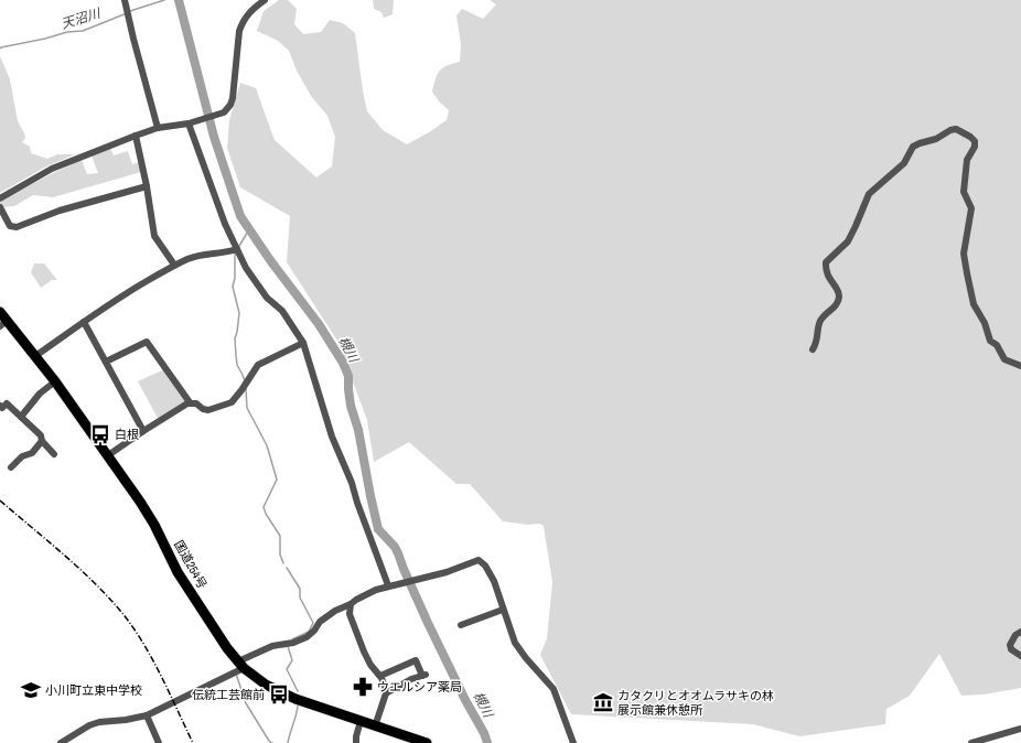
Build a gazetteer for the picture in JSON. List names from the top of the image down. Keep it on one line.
{"streets":{"highway":["国道254号"]},"water":["天沼川","槻川"],"places":{"bus stop":["白根","伝統工芸館前"],"pharmacy":["ウエルシア薬局"],"school or university":["小川町立東中学校"],"museum":["カタクリとオオムラサキの林 展示館兼休憩所"]}}
